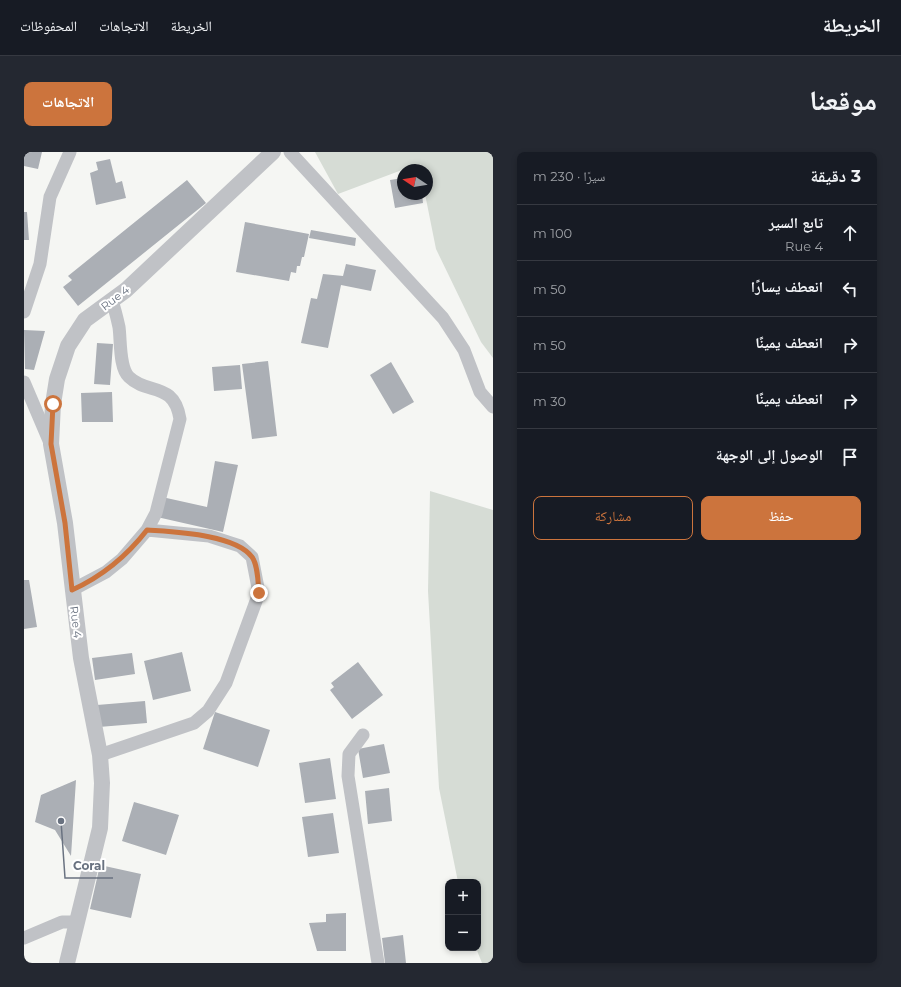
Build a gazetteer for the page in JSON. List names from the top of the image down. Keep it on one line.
{"streets":{"street":["Rue 4"]},"places":["Coral"],"north":"left","page":{"header":"الخريطة","nav":["الخريطة","الاتجاهات","المحفوظات"],"title":"موقعنا","buttons":["الاتجاهات",["حفظ","مشاركة"]],"heading":["3 دقيقة","سيرًا · 230 m"],"list":[["تابع السير","Rue 4","100 m"],["انعطف يسارًا","50 m"],["انعطف يمينًا","50 m"],["انعطف يمينًا","30 m"],"الوصول إلى الوجهة"],"map_buttons":["+","−"]}}
